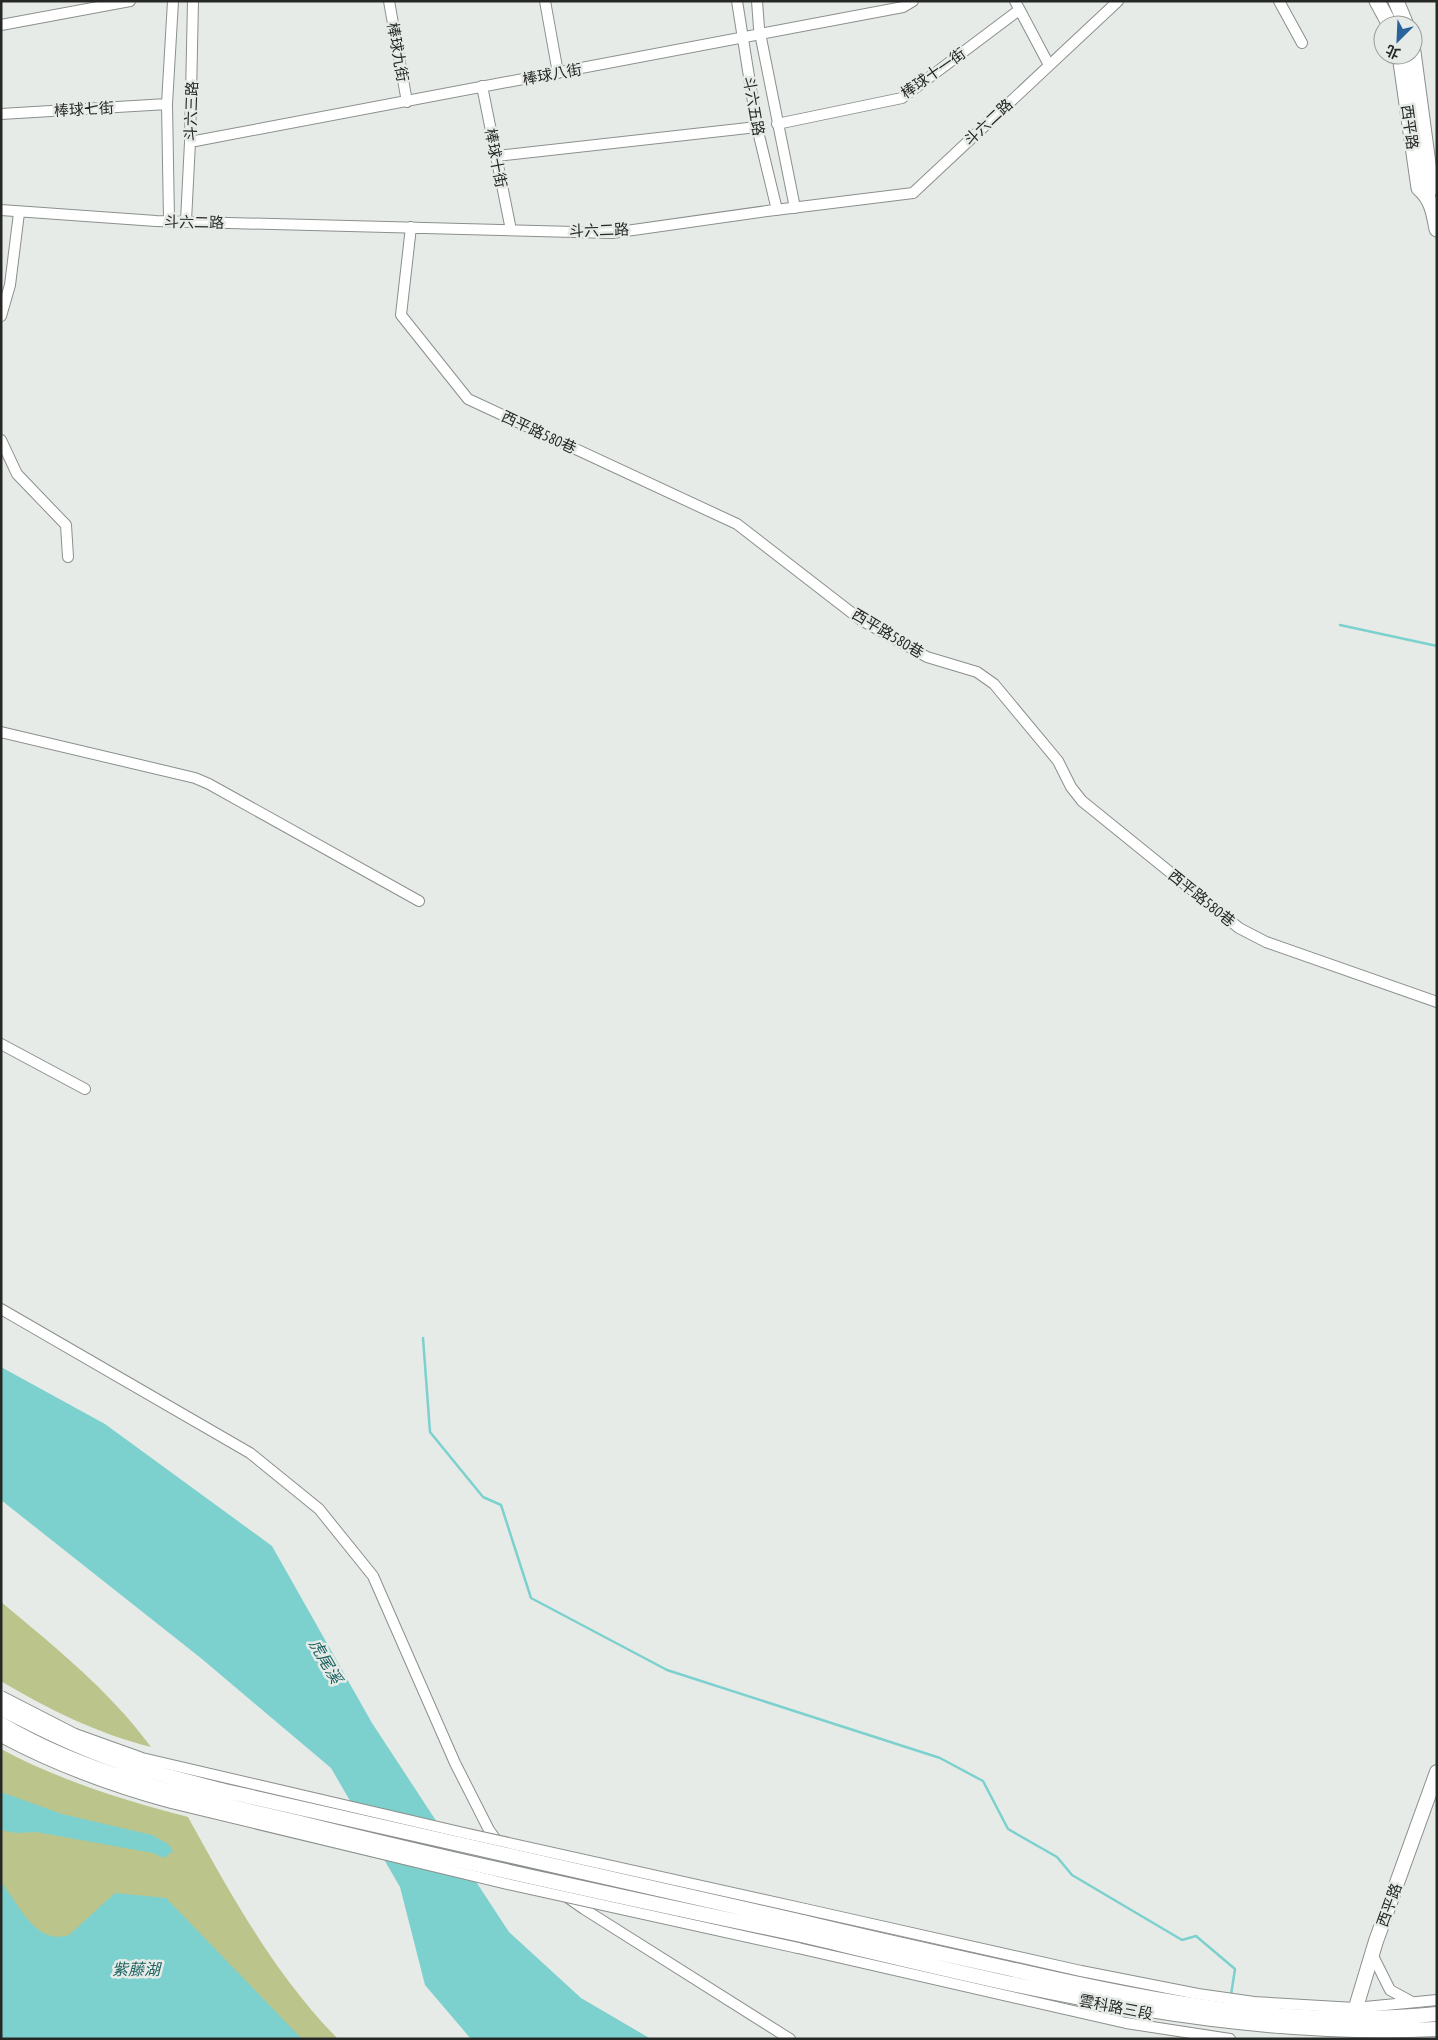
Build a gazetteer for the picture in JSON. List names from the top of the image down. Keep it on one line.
{"streets":{"main road":["西平路","雲科路三段"],"street":["棒球九街","棒球十一街","棒球八街","斗六五路","棒球七街","斗六三路","斗六二路","棒球十街","西平路580巷"]},"crossings":[["棒球九街","棒球八街"],["棒球十一街","斗六五路"],["棒球八街","斗六五路"],["棒球八街","斗六三路"],["棒球八街","棒球十街"],["斗六五路","斗六二路"],["棒球七街","斗六三路"],["斗六三路","斗六二路"],["斗六二路","棒球十街"],["斗六二路","西平路580巷"],["西平路","雲科路三段"]],"water":["虎尾溪","紫藤湖"],"north":"bottom left"}
